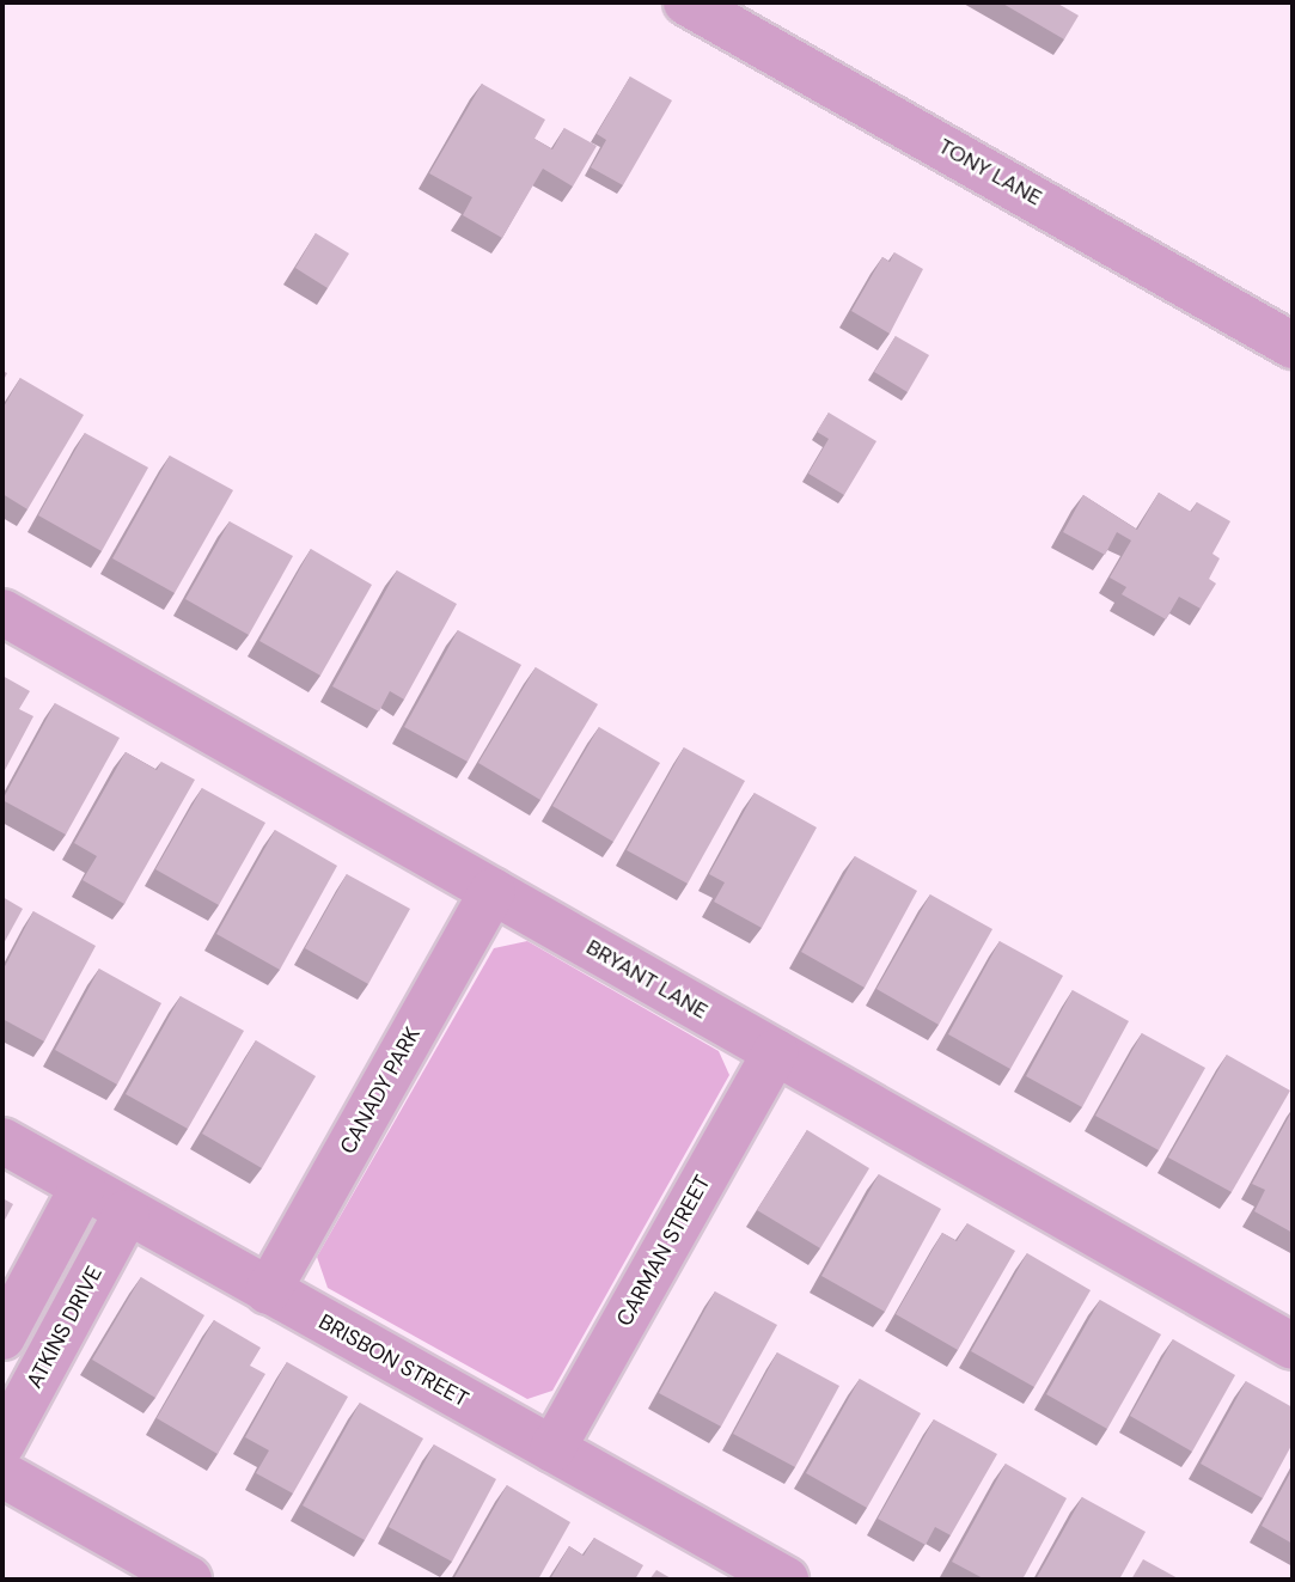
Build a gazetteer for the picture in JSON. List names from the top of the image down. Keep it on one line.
{"streets":{"street":["TONY LANE","BRYANT LANE","CANADY PARK","CARMAN STREET","ATKINS DRIVE","BRISBON STREET"]},"crossings":[["BRYANT LANE","CANADY PARK"],["BRYANT LANE","CARMAN STREET"],["CANADY PARK","BRISBON STREET"],["CARMAN STREET","BRISBON STREET"],["ATKINS DRIVE","BRISBON STREET"]]}
